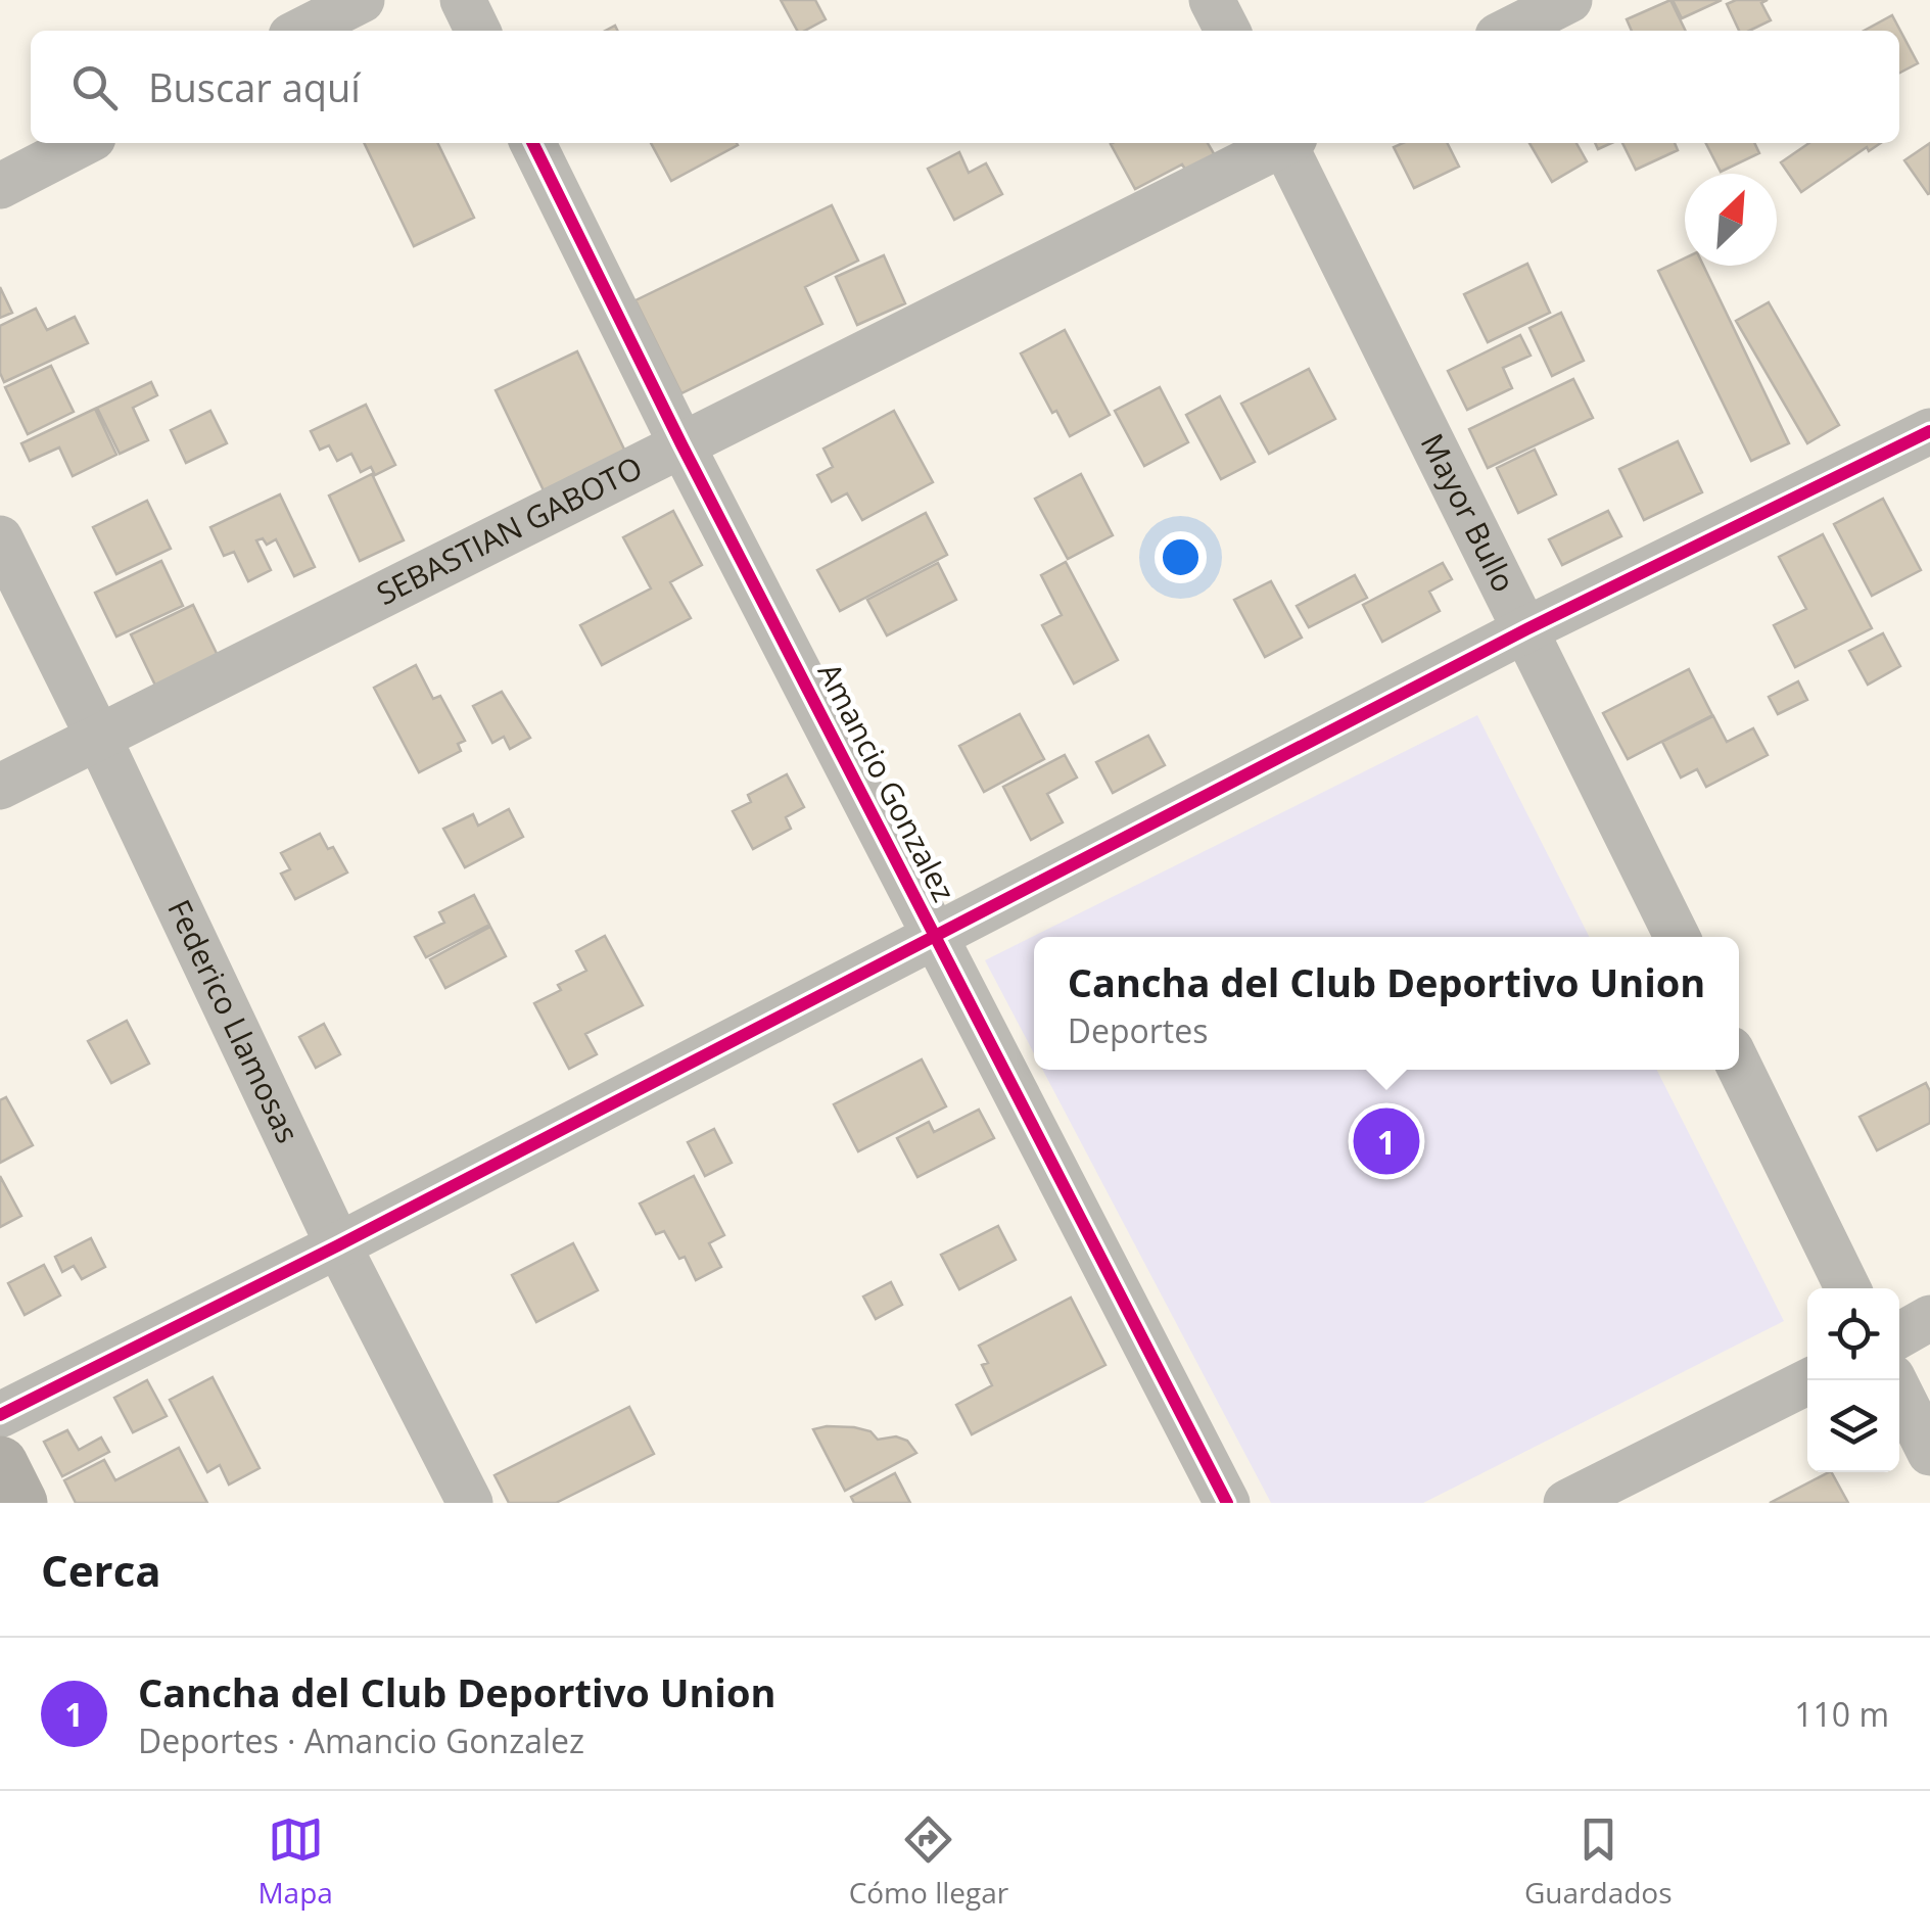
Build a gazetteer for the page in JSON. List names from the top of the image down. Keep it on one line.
{"streets":{"street":["Mayor Bullo","SEBASTIAN GABOTO","Amancio Gonzalez","Federico Llamosas"]},"crossings":[["SEBASTIAN GABOTO","Amancio Gonzalez"],["SEBASTIAN GABOTO","Federico Llamosas"]],"north":"top right","page":{"search":"Buscar aquí","popup":["Cancha del Club Deportivo Union","Deportes"],"pins":"1","heading":"Cerca","list":[{"mark":"1","name":"Cancha del Club Deportivo Union","note":"Deportes · Amancio Gonzalez","value":"110 m"}],"nav":["Mapa","Cómo llegar","Guardados"]}}
